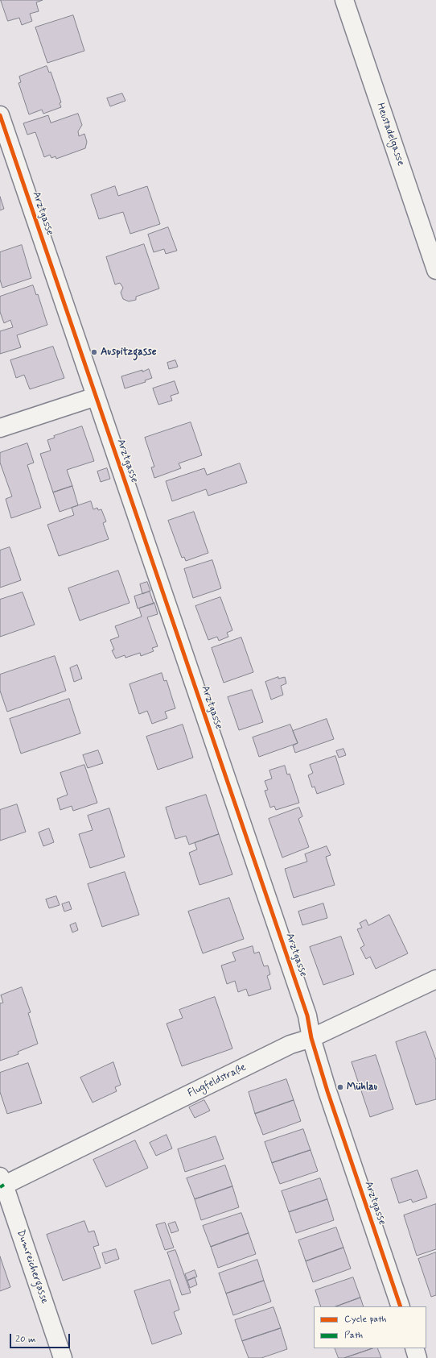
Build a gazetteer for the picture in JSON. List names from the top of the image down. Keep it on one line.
{"streets":{"street":["Heustadelgasse","Arztgasse","Flugfeldstraße","Dumreichergasse"]},"crossings":[["Arztgasse","Flugfeldstraße"],["Flugfeldstraße","Dumreichergasse"]],"places":["Auspitzgasse","Mühlau"],"legend":["Cycle path","Path"],"scale_bar":"20 m"}
